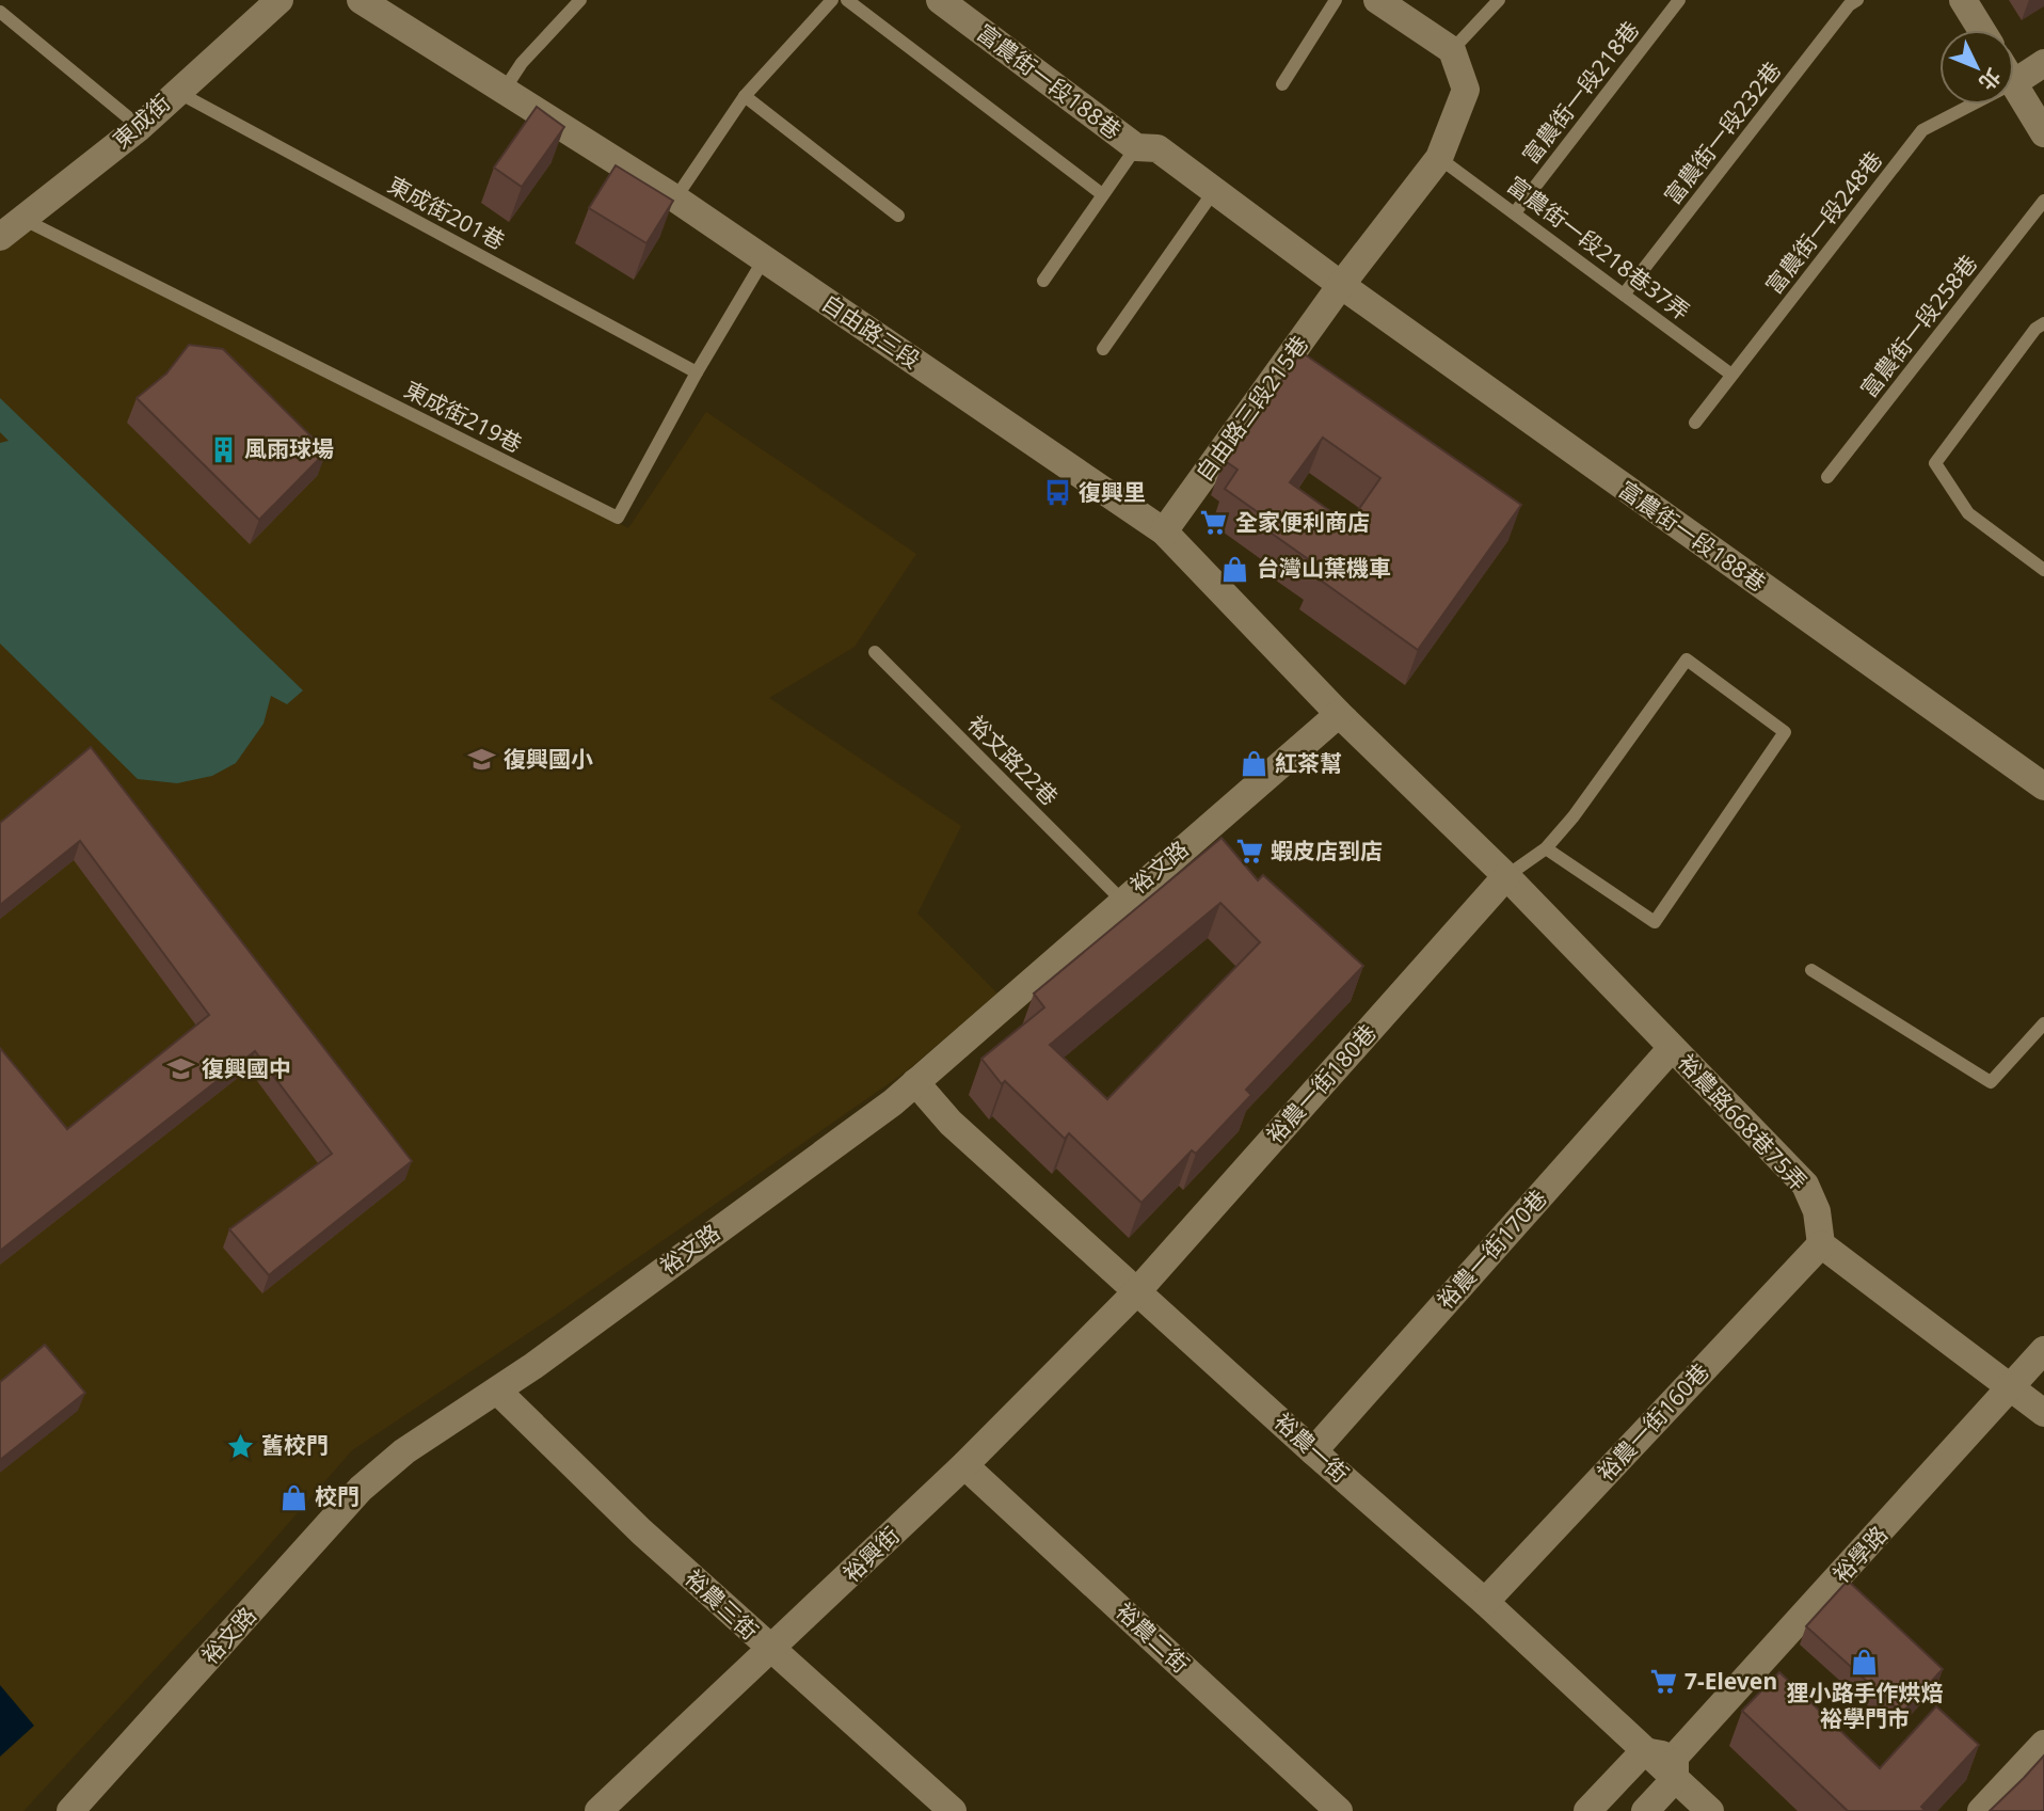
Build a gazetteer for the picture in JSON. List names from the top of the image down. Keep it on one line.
{"streets":{"street":["富農街一段188巷","東成街","自由路三段","自由路三段215巷","裕文路","裕農一街180巷","裕農路668巷75弄","裕農一街170巷","裕農一街160巷","裕農一街","裕興街","裕學路","裕農三街","裕農二街"],"lane":["富農街一段218巷","富農街一段232巷","東成街201巷","富農街一段248巷","富農街一段218巷37弄","富農街一段258巷","東成街219巷","裕文路22巷"]},"crossings":[["富農街一段188巷","自由路三段215巷"],["富農街一段218巷","富農街一段218巷37弄"],["東成街","東成街201巷"],["東成街","東成街219巷"],["富農街一段232巷","富農街一段218巷37弄"],["東成街201巷","東成街219巷"],["富農街一段248巷","富農街一段218巷37弄"],["自由路三段","自由路三段215巷"],["自由路三段","東成街219巷"],["自由路三段","裕文路"],["自由路三段","裕農路668巷75弄"],["裕文路22巷","裕文路"],["裕文路","裕農路668巷75弄"],["裕文路","裕農一街"],["裕文路","裕農三街"],["裕農一街180巷","裕農路668巷75弄"],["裕農一街180巷","裕農一街"],["裕農一街180巷","裕興街"],["裕農路668巷75弄","裕農一街170巷"],["裕農路668巷75弄","裕農一街160巷"],["裕農一街170巷","裕農一街"],["裕農一街160巷","裕農一街"],["裕農一街","裕興街"],["裕興街","裕農三街"],["裕興街","裕農二街"]],"places":{"building":["風雨球場"],"bus stop":["復興里"],"supermarket":["全家便利商店","蝦皮店到店","7-Eleven"],"shop":["台灣山葉機車","紅茶幫","校門","狸小路手作烘焙 裕學門市"],"school or university":["復興國小","復興國中"],"place":["舊校門"]},"north":"bottom right"}
